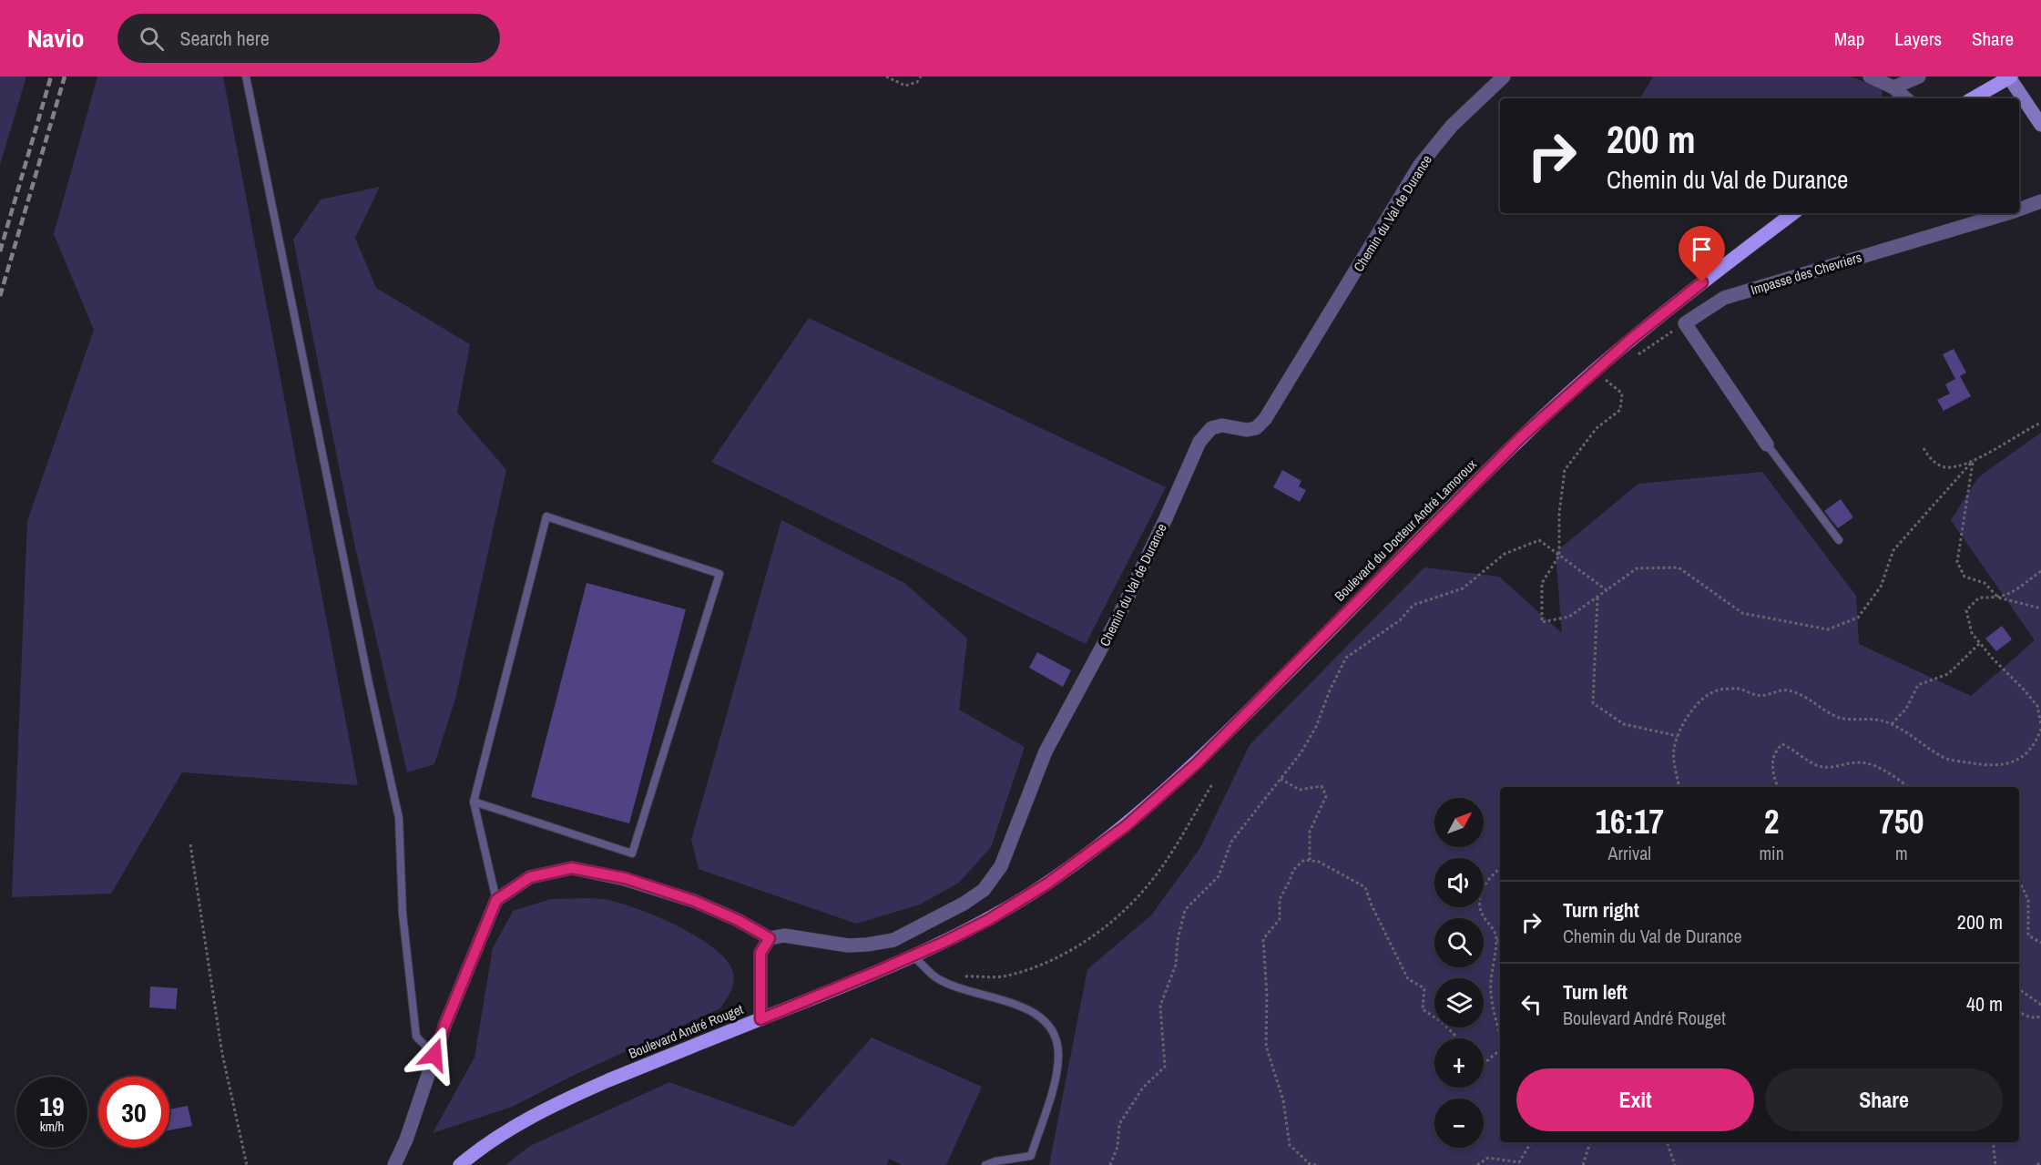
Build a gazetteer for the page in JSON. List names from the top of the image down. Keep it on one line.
{"streets":{"main road":["Boulevard du Docteur André Lamoroux","Boulevard André Rouget"],"street":["Chemin du Val de Durance","Impasse des Chevriers"]},"crossings":[["Boulevard du Docteur André Lamoroux","Boulevard André Rouget"]],"north":"top right","page":{"header":"Navio","search":"Search here","nav":["Map","Layers","Share"],"turn":["200 m","Chemin du Val de Durance"],"eta":["16:17","Arrival","2","min","750","m"],"map_buttons":["+","−"],"list":[{"name":"Turn right","note":"Chemin du Val de Durance","value":"200 m"},{"name":"Turn left","note":"Boulevard André Rouget","value":"40 m"}],"buttons":["Exit","Share"],"speed":"19 km/h","limit":"30"}}
